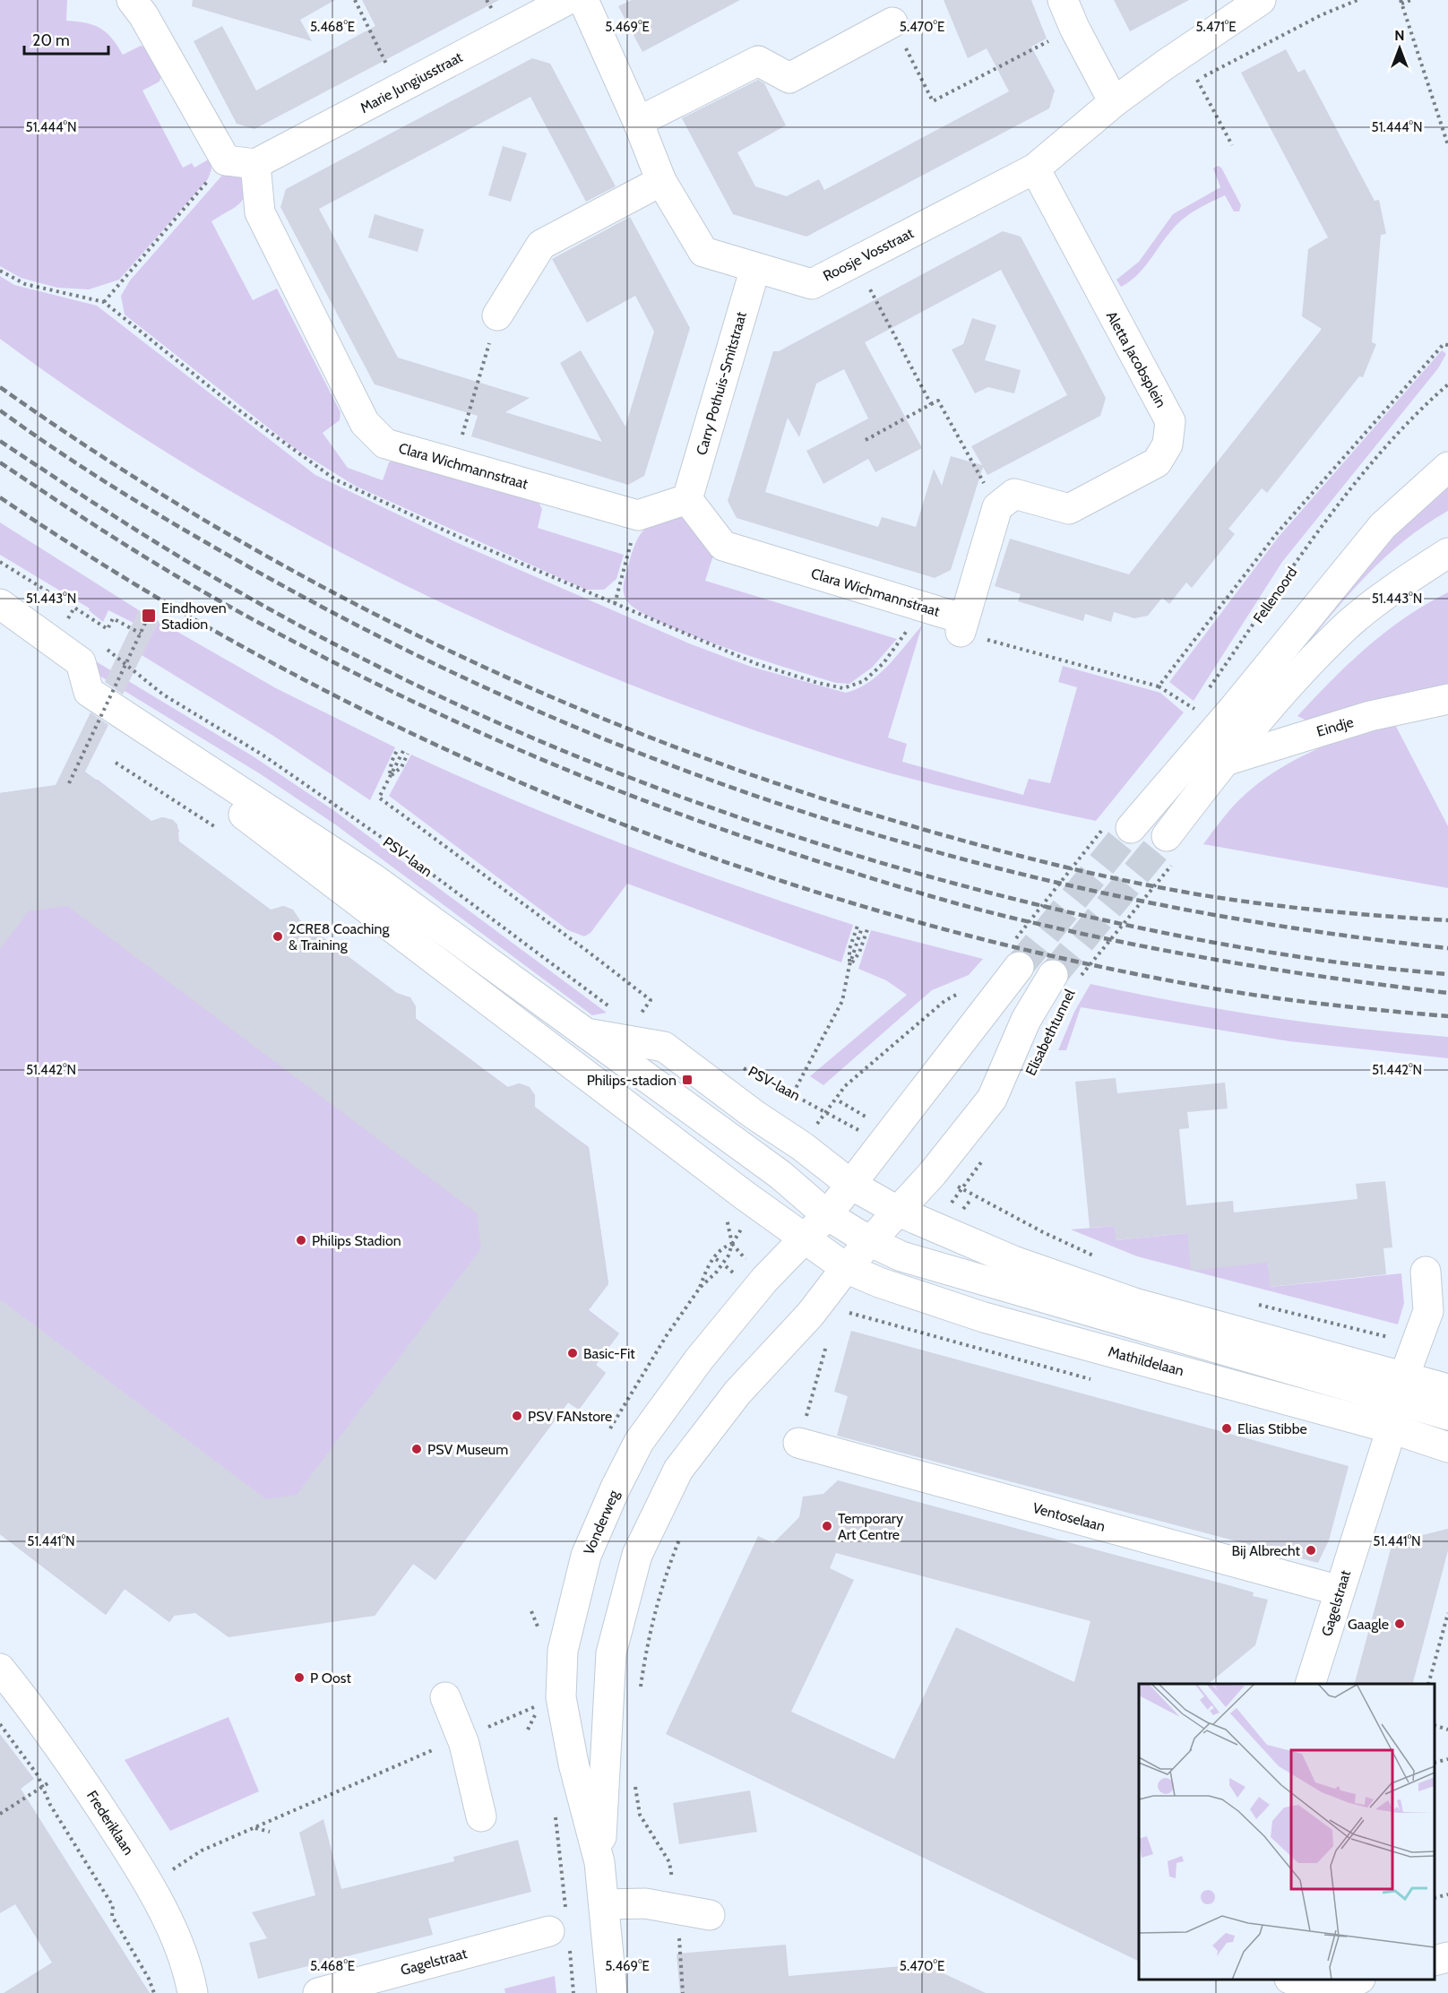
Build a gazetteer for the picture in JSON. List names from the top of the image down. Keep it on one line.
{"streets":{"street":["Marie Jungiusstraat","Roosje Vosstraat","Aletta Jacobsplein","Carry Pothuis-Smitstraat","Clara Wichmannstraat","Eindje","Elisabethtunnel","Mathildelaan","Ventoselaan","Vonderweg","Gagelstraat","Frederiklaan"],"path":["Fellenoord","PSV-laan"]},"crossings":[["Marie Jungiusstraat","Clara Wichmannstraat"],["Roosje Vosstraat","Aletta Jacobsplein"],["Roosje Vosstraat","Carry Pothuis-Smitstraat"],["Carry Pothuis-Smitstraat","Clara Wichmannstraat"],["Elisabethtunnel","Vonderweg"],["Mathildelaan","Vonderweg"],["Mathildelaan","Gagelstraat"],["Ventoselaan","Gagelstraat"]],"places":{"transit":["Eindhoven Stadion","Philips-stadion"],"other":["2CRE8 Coaching & Training","Philips Stadion","Basic-Fit","PSV FANstore","Elias Stibbe","PSV Museum","Temporary Art Centre","Bij Albrecht","Gaagle","P Oost"]},"scale_bar":"20 m","north":"top","coordinates":["5.468°E","5.469°E","5.470°E","5.471°E","51.444°N","51.443°N","51.442°N","51.441°N"]}
